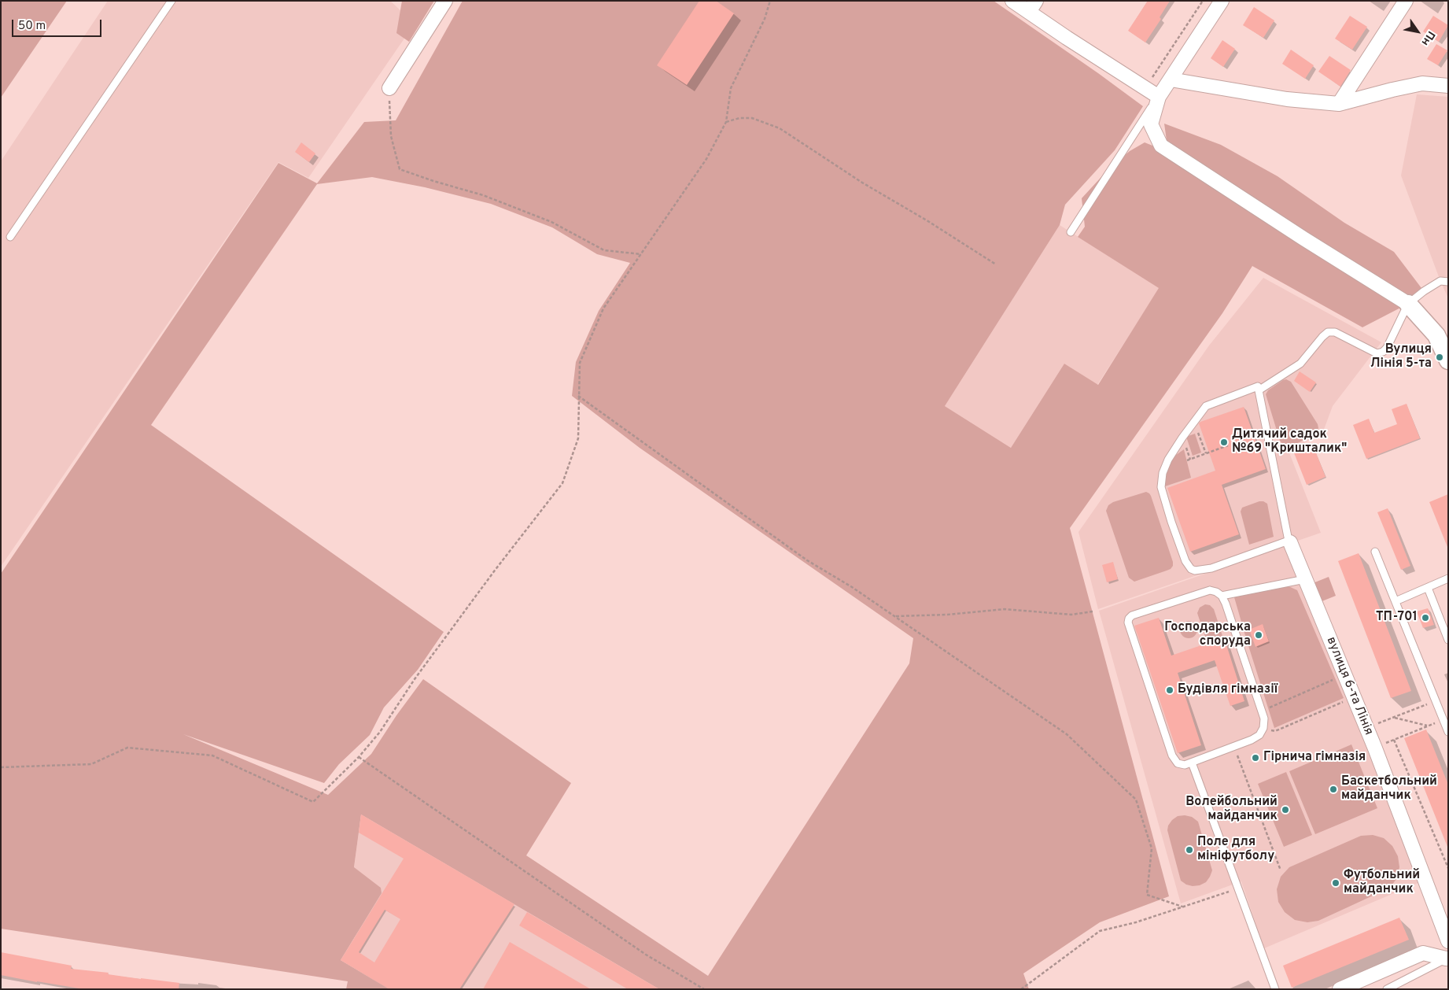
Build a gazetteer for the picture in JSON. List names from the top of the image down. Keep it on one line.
{"streets":{"street":["вулиця 6-та Лінія"]},"places":["Вулиця Лінія 5-та","Дитячий садок №69 \"Кришталик\"","ТП-701","Господарська споруда","Будівля гімназії","Гірнича гімназія","Баскетбольний майданчик","Волейбольний майданчик","Поле для мініфутболу","Футбольний майданчик"],"scale_bar":"50 m","north":"bottom right"}
